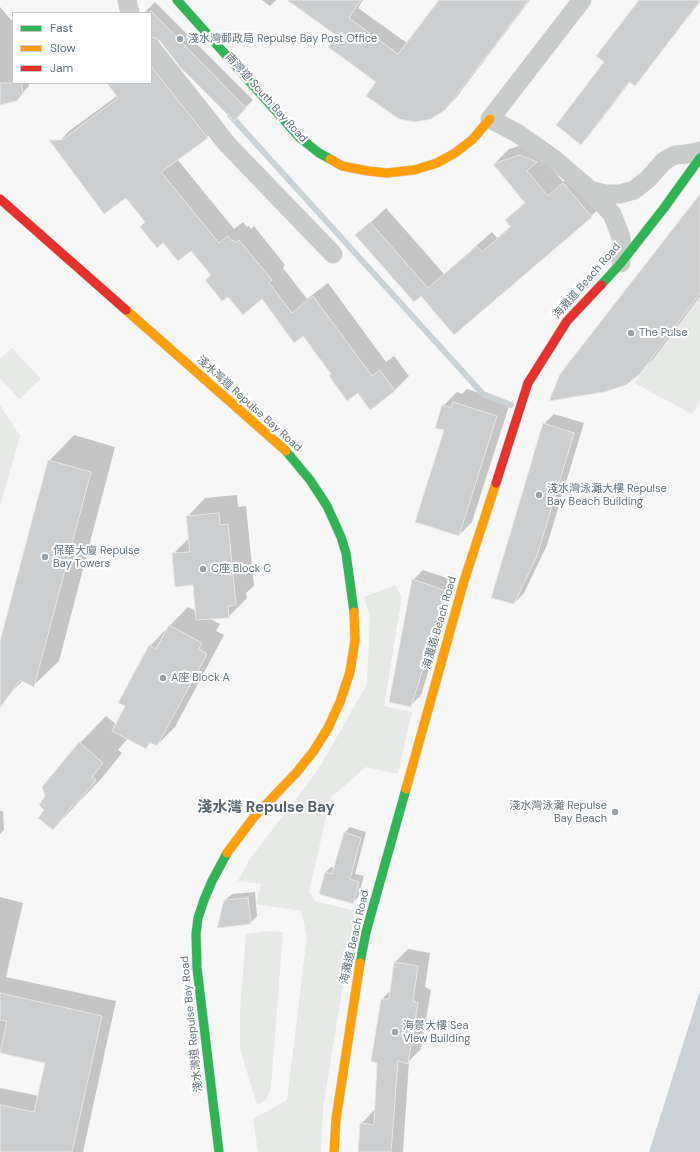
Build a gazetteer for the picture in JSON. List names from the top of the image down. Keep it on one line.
{"streets":{"street":["南灣道 South Bay Road","海灘道 Beach Road","淺水灣道 Repulse Bay Road"]},"districts":["淺水灣 Repulse Bay"],"places":["淺水灣郵政局 Repulse Bay Post Office","The Pulse","淺水灣泳灘大樓 Repulse Bay Beach Building","保華大廈 Repulse Bay Towers","C座 Block C","A座 Block A","淺水灣泳灘 Repulse Bay Beach","海景大樓 Sea View Building"],"legend":["Fast","Slow","Jam"]}
